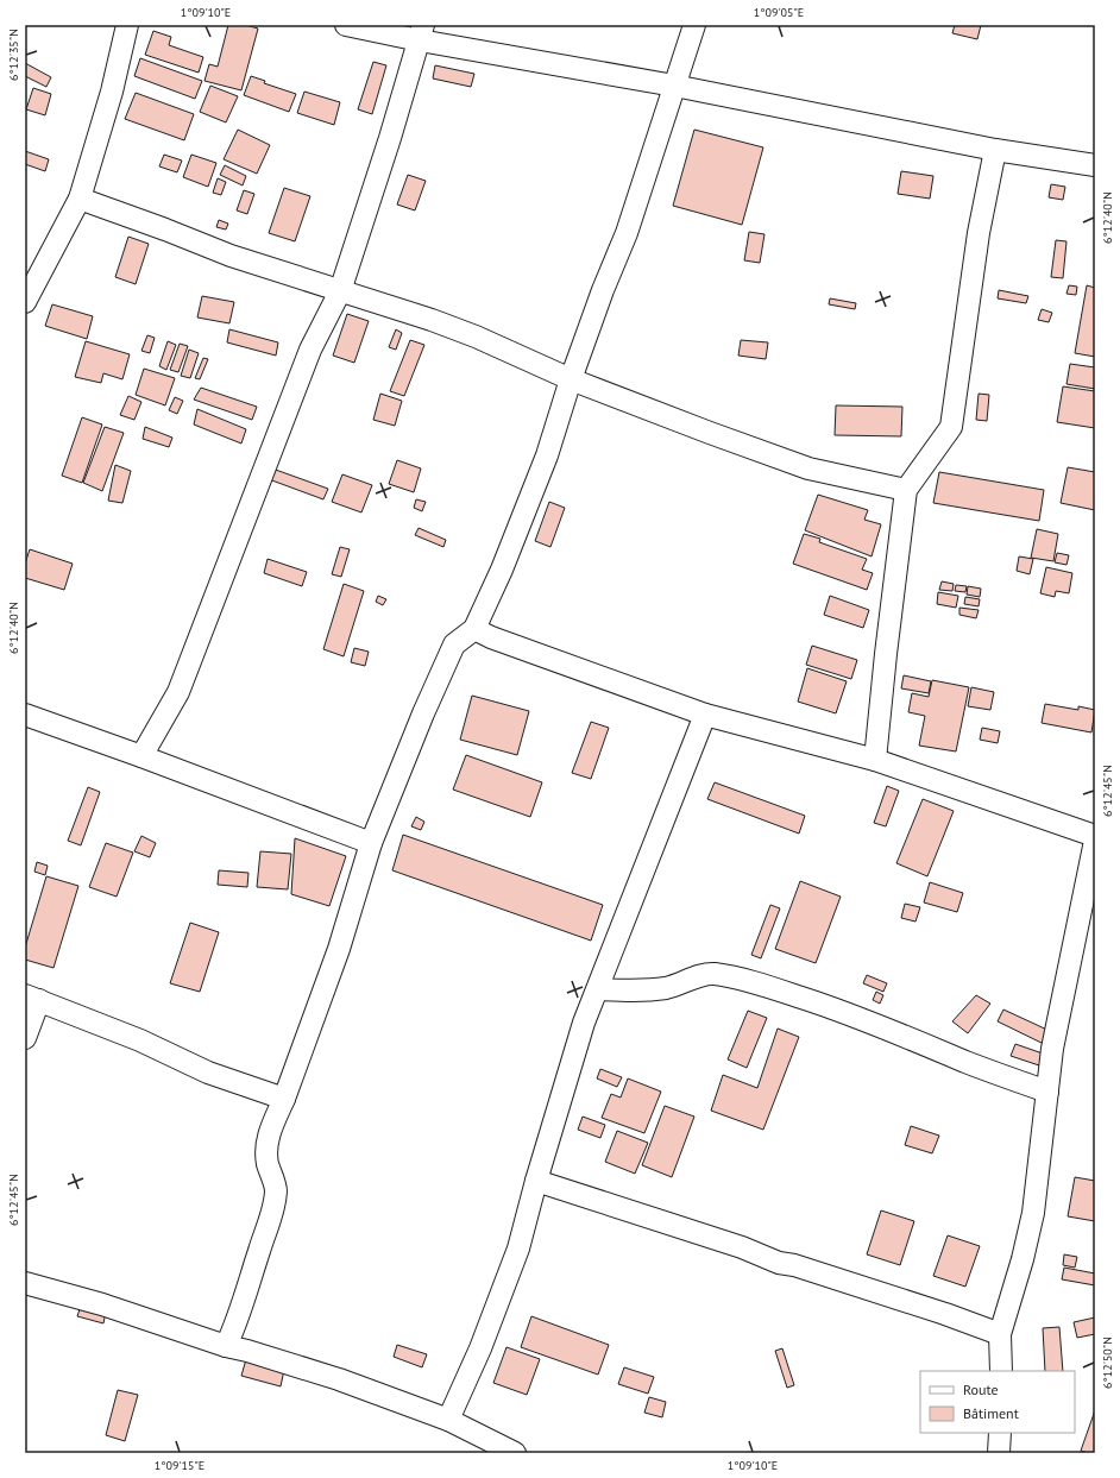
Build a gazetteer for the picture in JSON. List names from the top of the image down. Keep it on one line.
{"legend":["Route","Bâtiment"],"coordinates":["1°09'10\"E","1°09'05\"E","6°12'35\"N","6°12'40\"N","6°12'45\"N","6°12'50\"N","1°09'15\"E"]}
